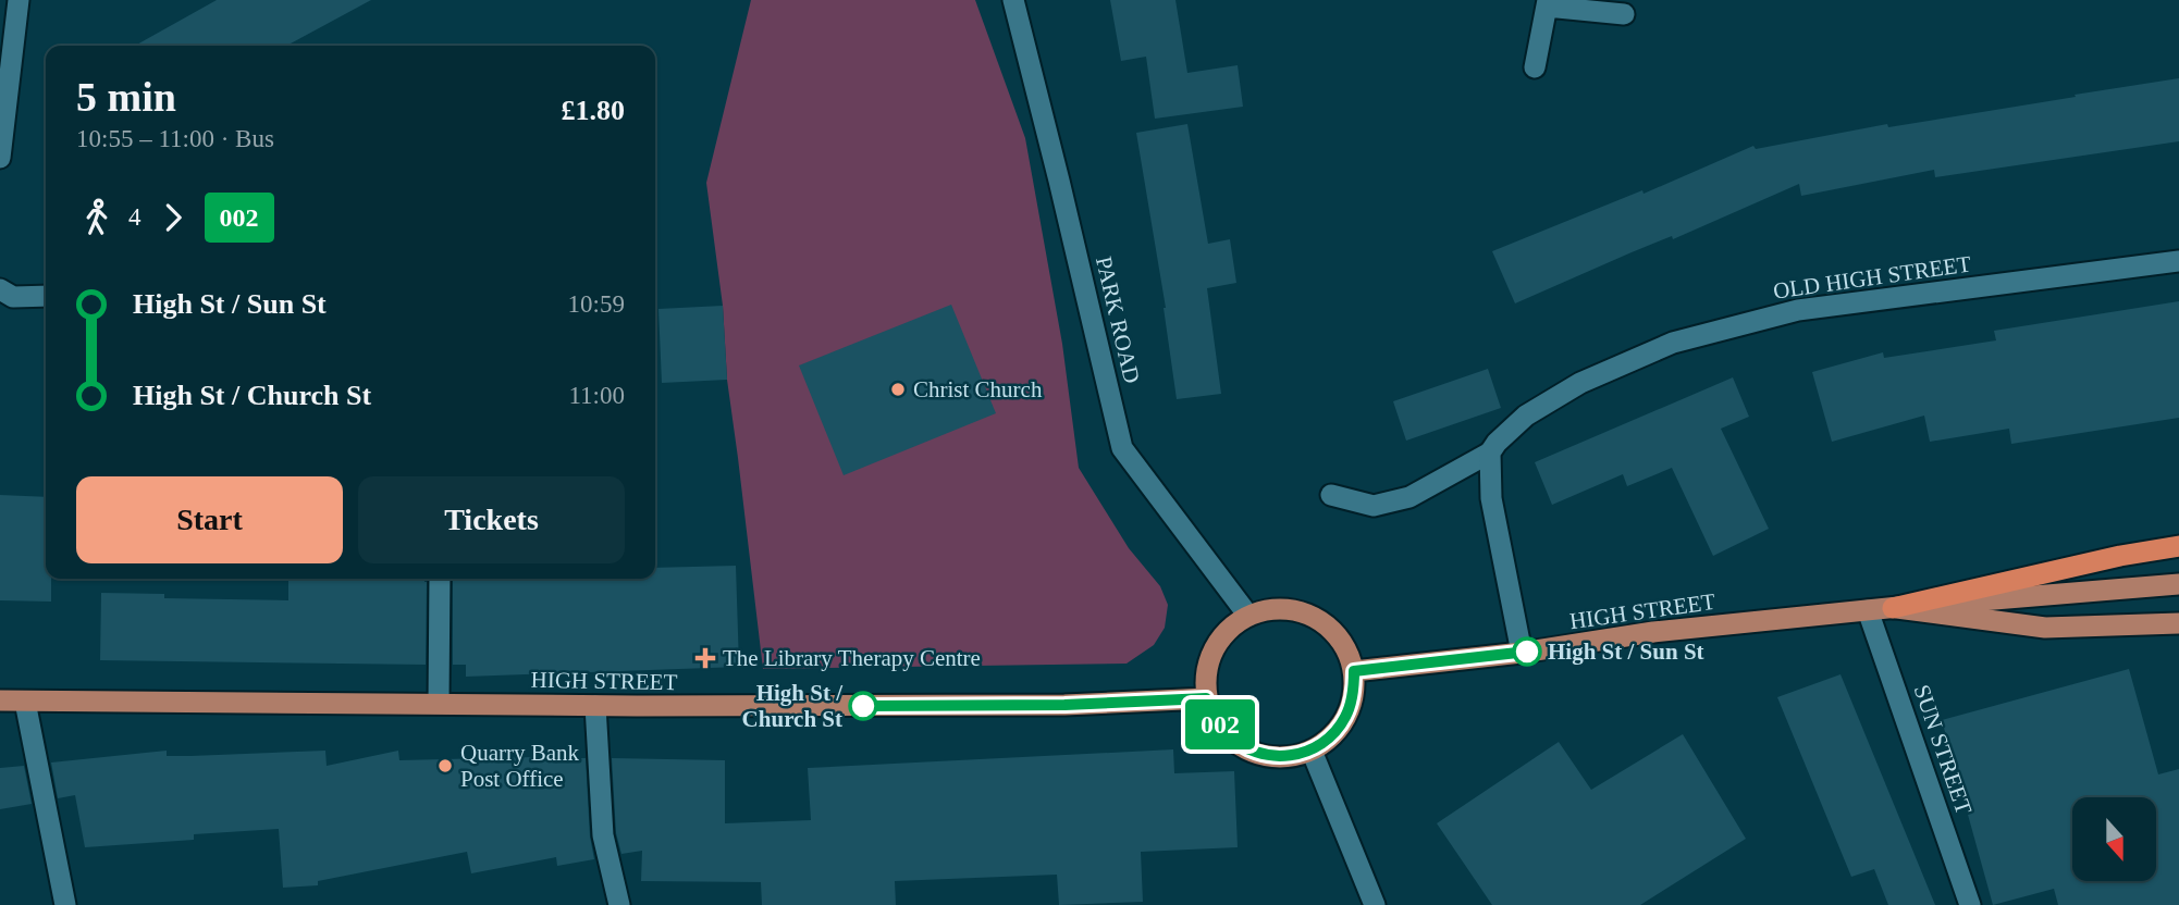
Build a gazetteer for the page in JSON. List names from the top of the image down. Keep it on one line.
{"streets":{"main road":["HIGH STREET"],"street":["OLD HIGH STREET","PARK ROAD","SUN STREET"]},"crossings":[["PARK ROAD","HIGH STREET"],["HIGH STREET","SUN STREET"]],"places":{"other":["Christ Church","High St / Sun St","High St / Church St","Quarry Bank Post Office"],"health":["The Library Therapy Centre"]},"lines":["bus line 002"],"north":"bottom","page":{"on_map":"002","heading":["5 min","10:55 – 11:00 · Bus","£1.80"],"legs":["4","002"],"list":[{"name":"High St / Sun St","value":"10:59"},{"name":"High St / Church St","value":"11:00"}],"buttons":["Start","Tickets"]}}
